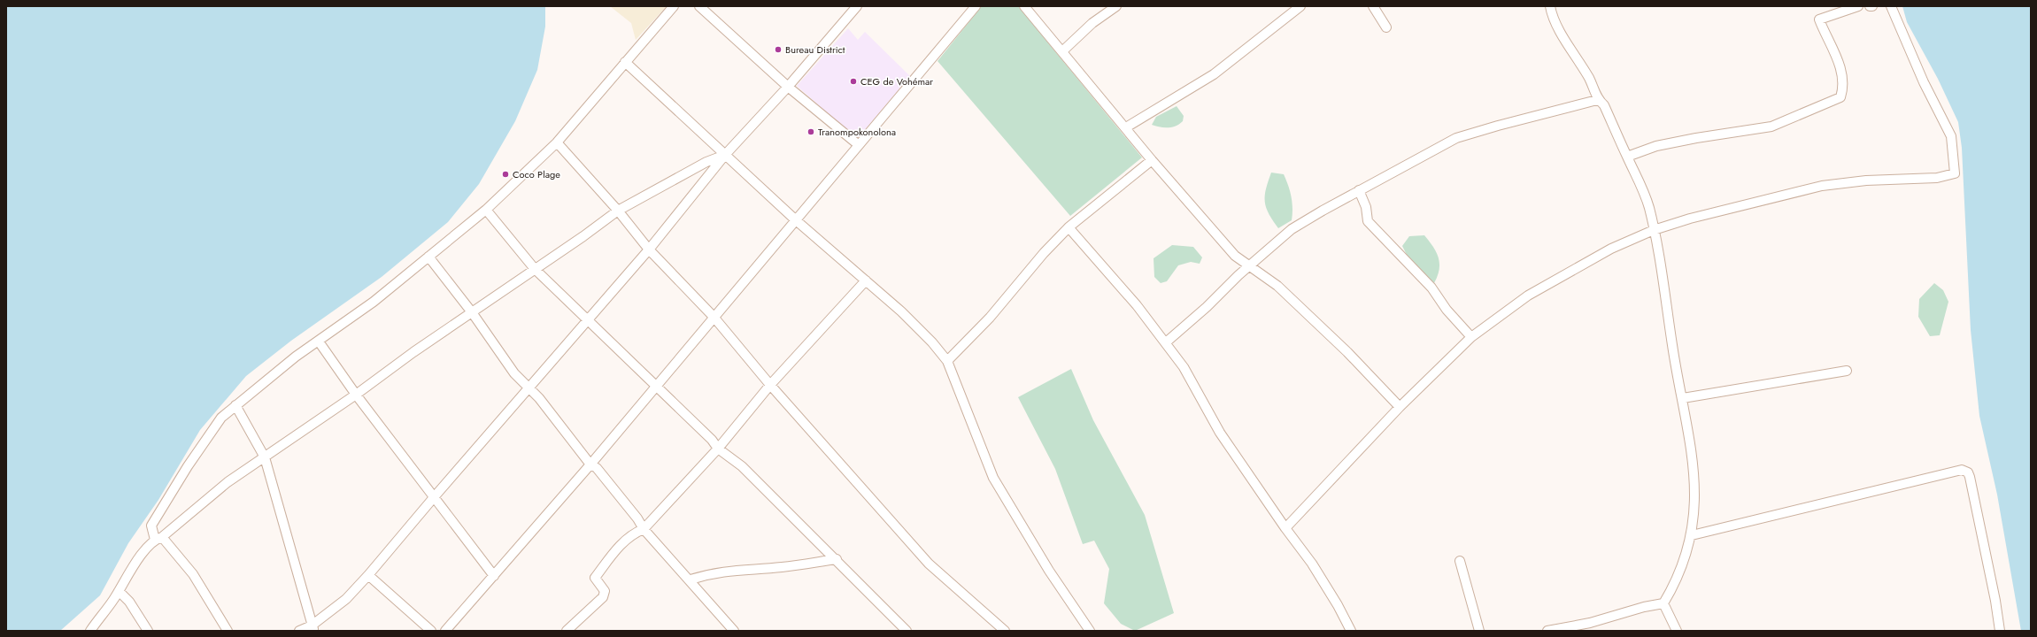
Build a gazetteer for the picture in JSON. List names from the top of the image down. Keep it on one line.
{"places":["Bureau District","CEG de Vohémar","Tranompokonolona","Coco Plage"]}
